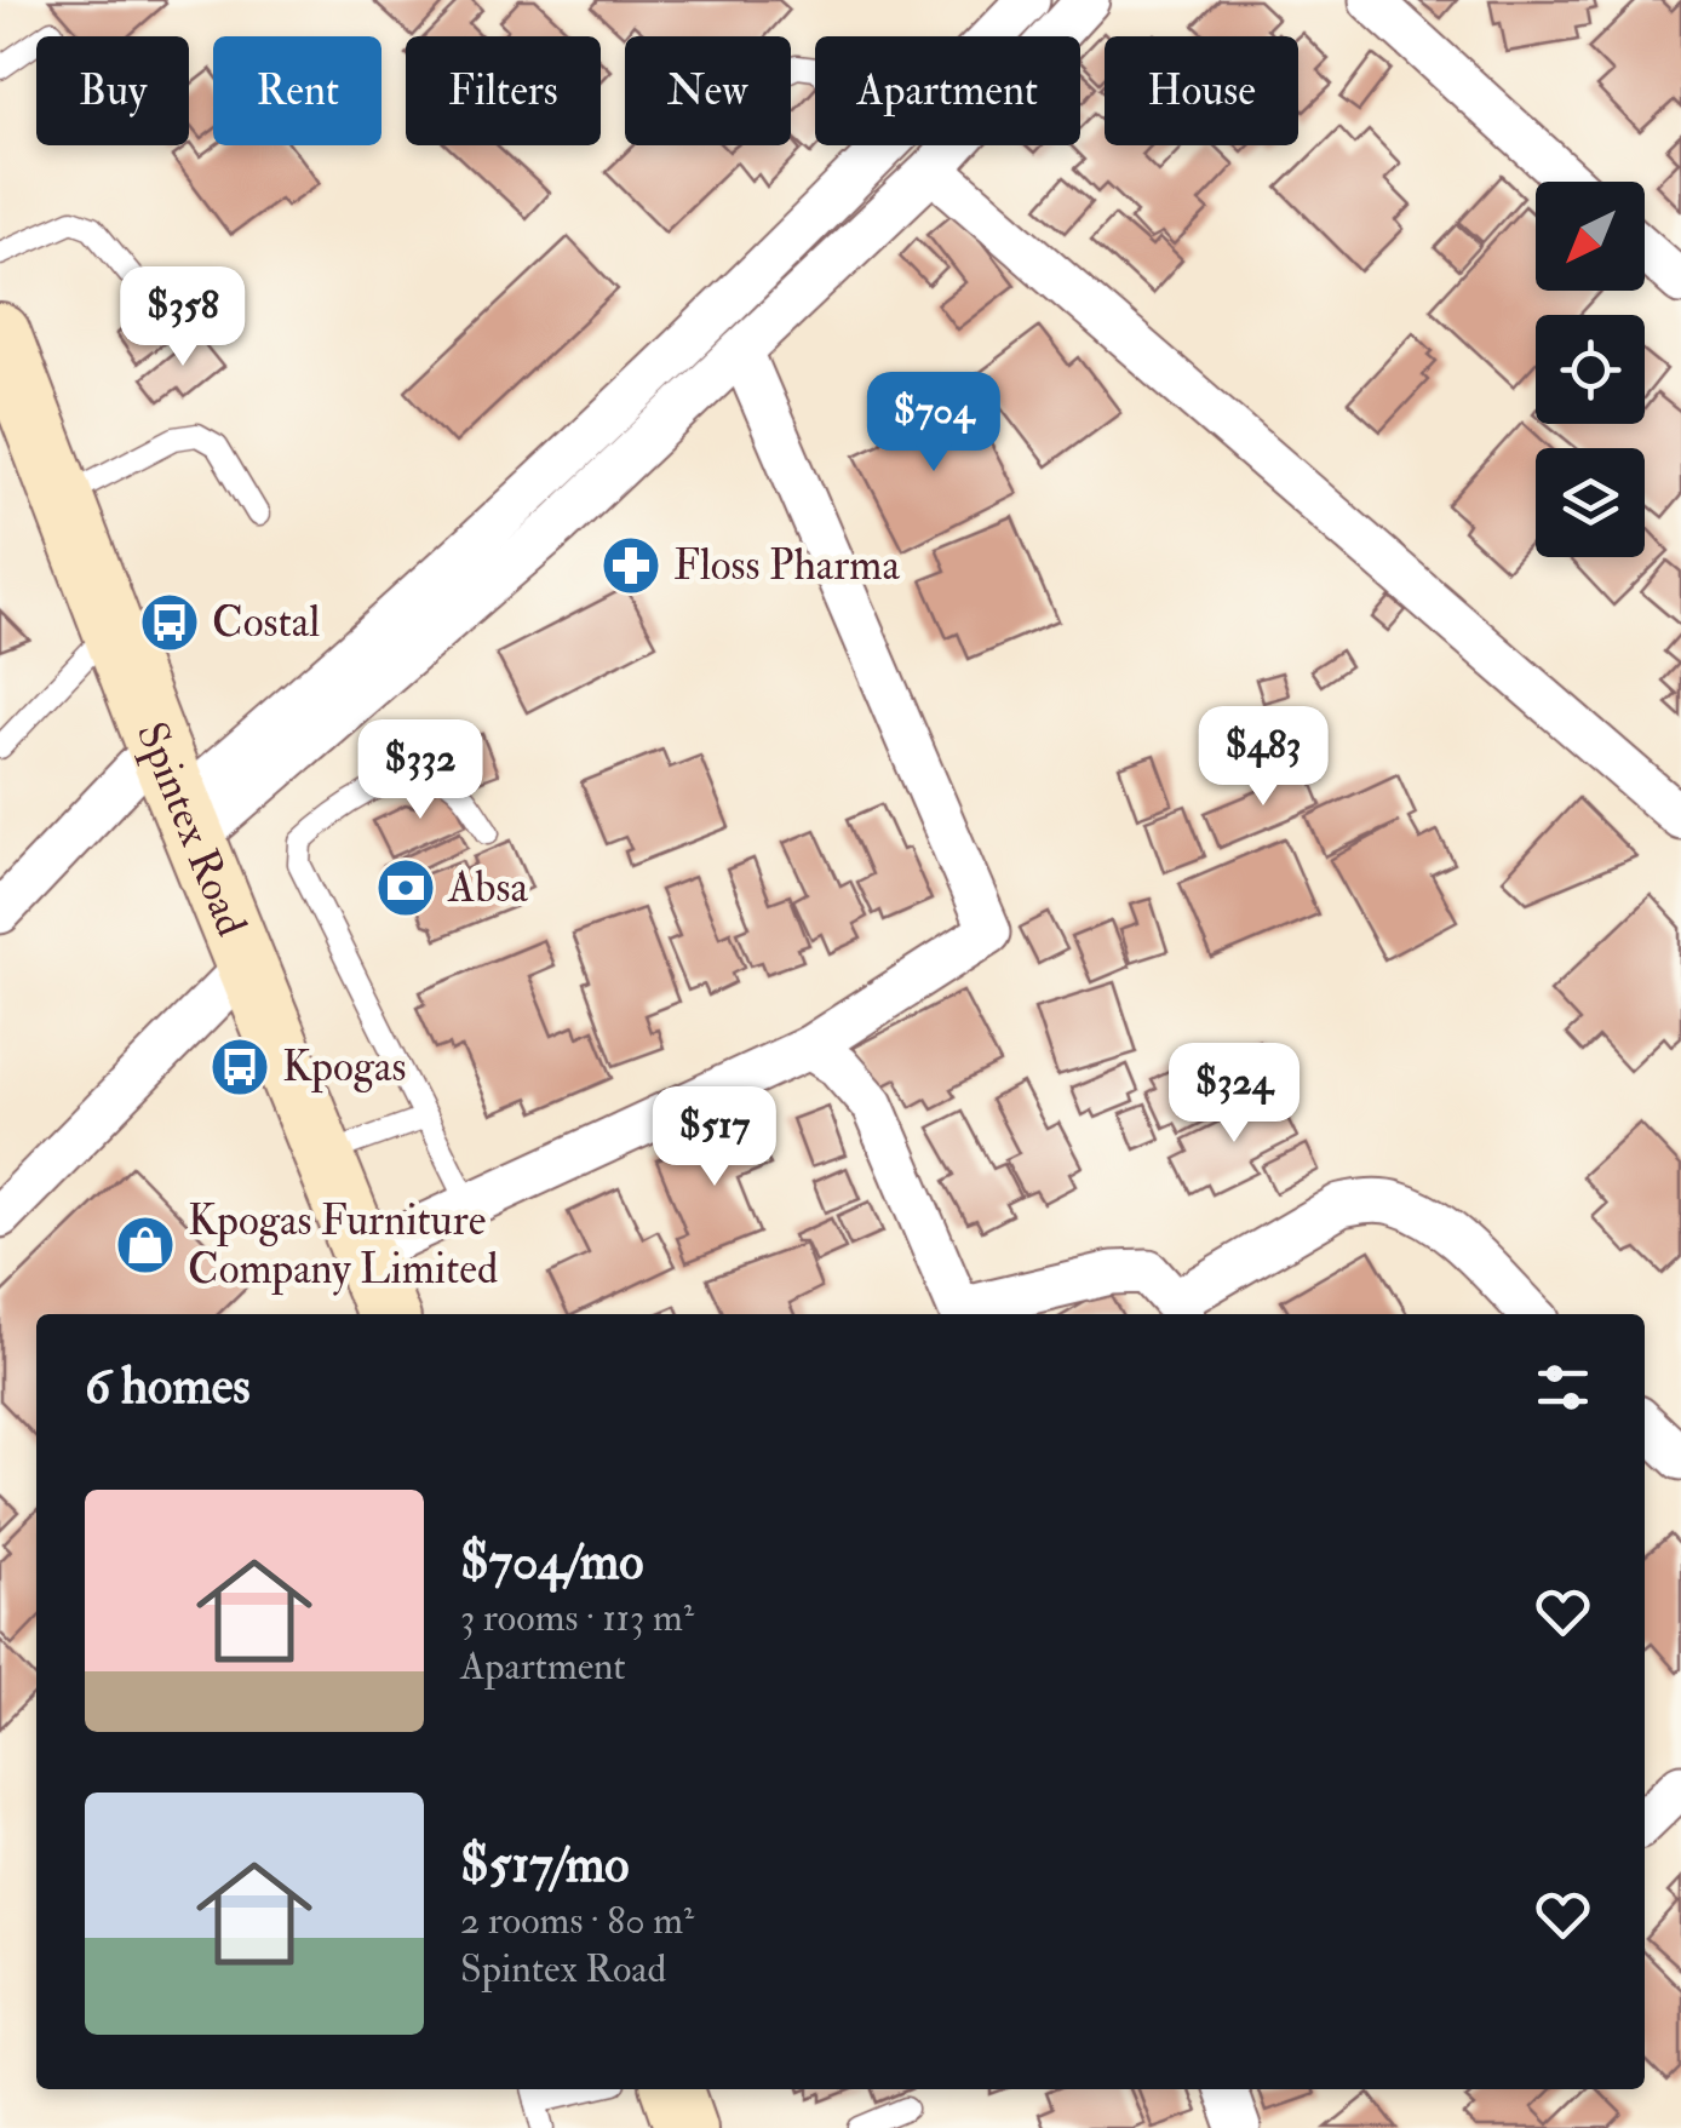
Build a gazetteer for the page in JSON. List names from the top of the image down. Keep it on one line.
{"streets":{"main road":["Spintex Road"]},"places":{"pharmacy":["Floss Pharma"],"bus stop":["Costal","Kpogas"],"bank":["Absa"],"shop":["Kpogas Furniture Company Limited"]},"north":"bottom left","page":{"chip":["Buy","Rent","Filters","New","Apartment","House"],"price":["$358","$704","$483","$332","$324","$517"],"heading":"6 homes","list":[{"name":"$704/mo","note":"3 rooms · 113 m² · Apartment"},{"name":"$517/mo","note":"2 rooms · 80 m² · Spintex Road"}]}}
